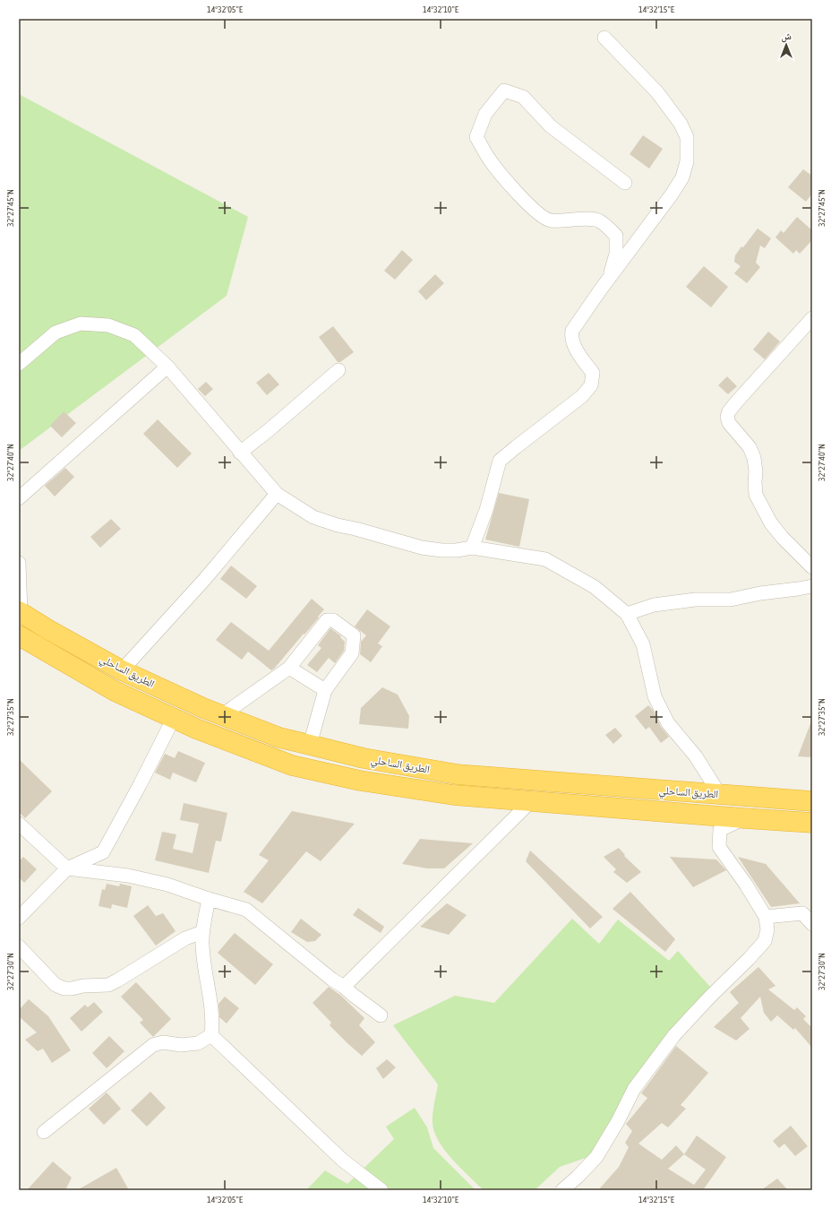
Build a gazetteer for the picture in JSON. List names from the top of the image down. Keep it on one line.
{"streets":{"highway":["الطريق الساحلي"]},"north":"top","coordinates":["14°32'05\"E","14°32'10\"E","14°32'15\"E","32°27'45\"N","32°27'40\"N","32°27'35\"N","32°27'30\"N"]}
